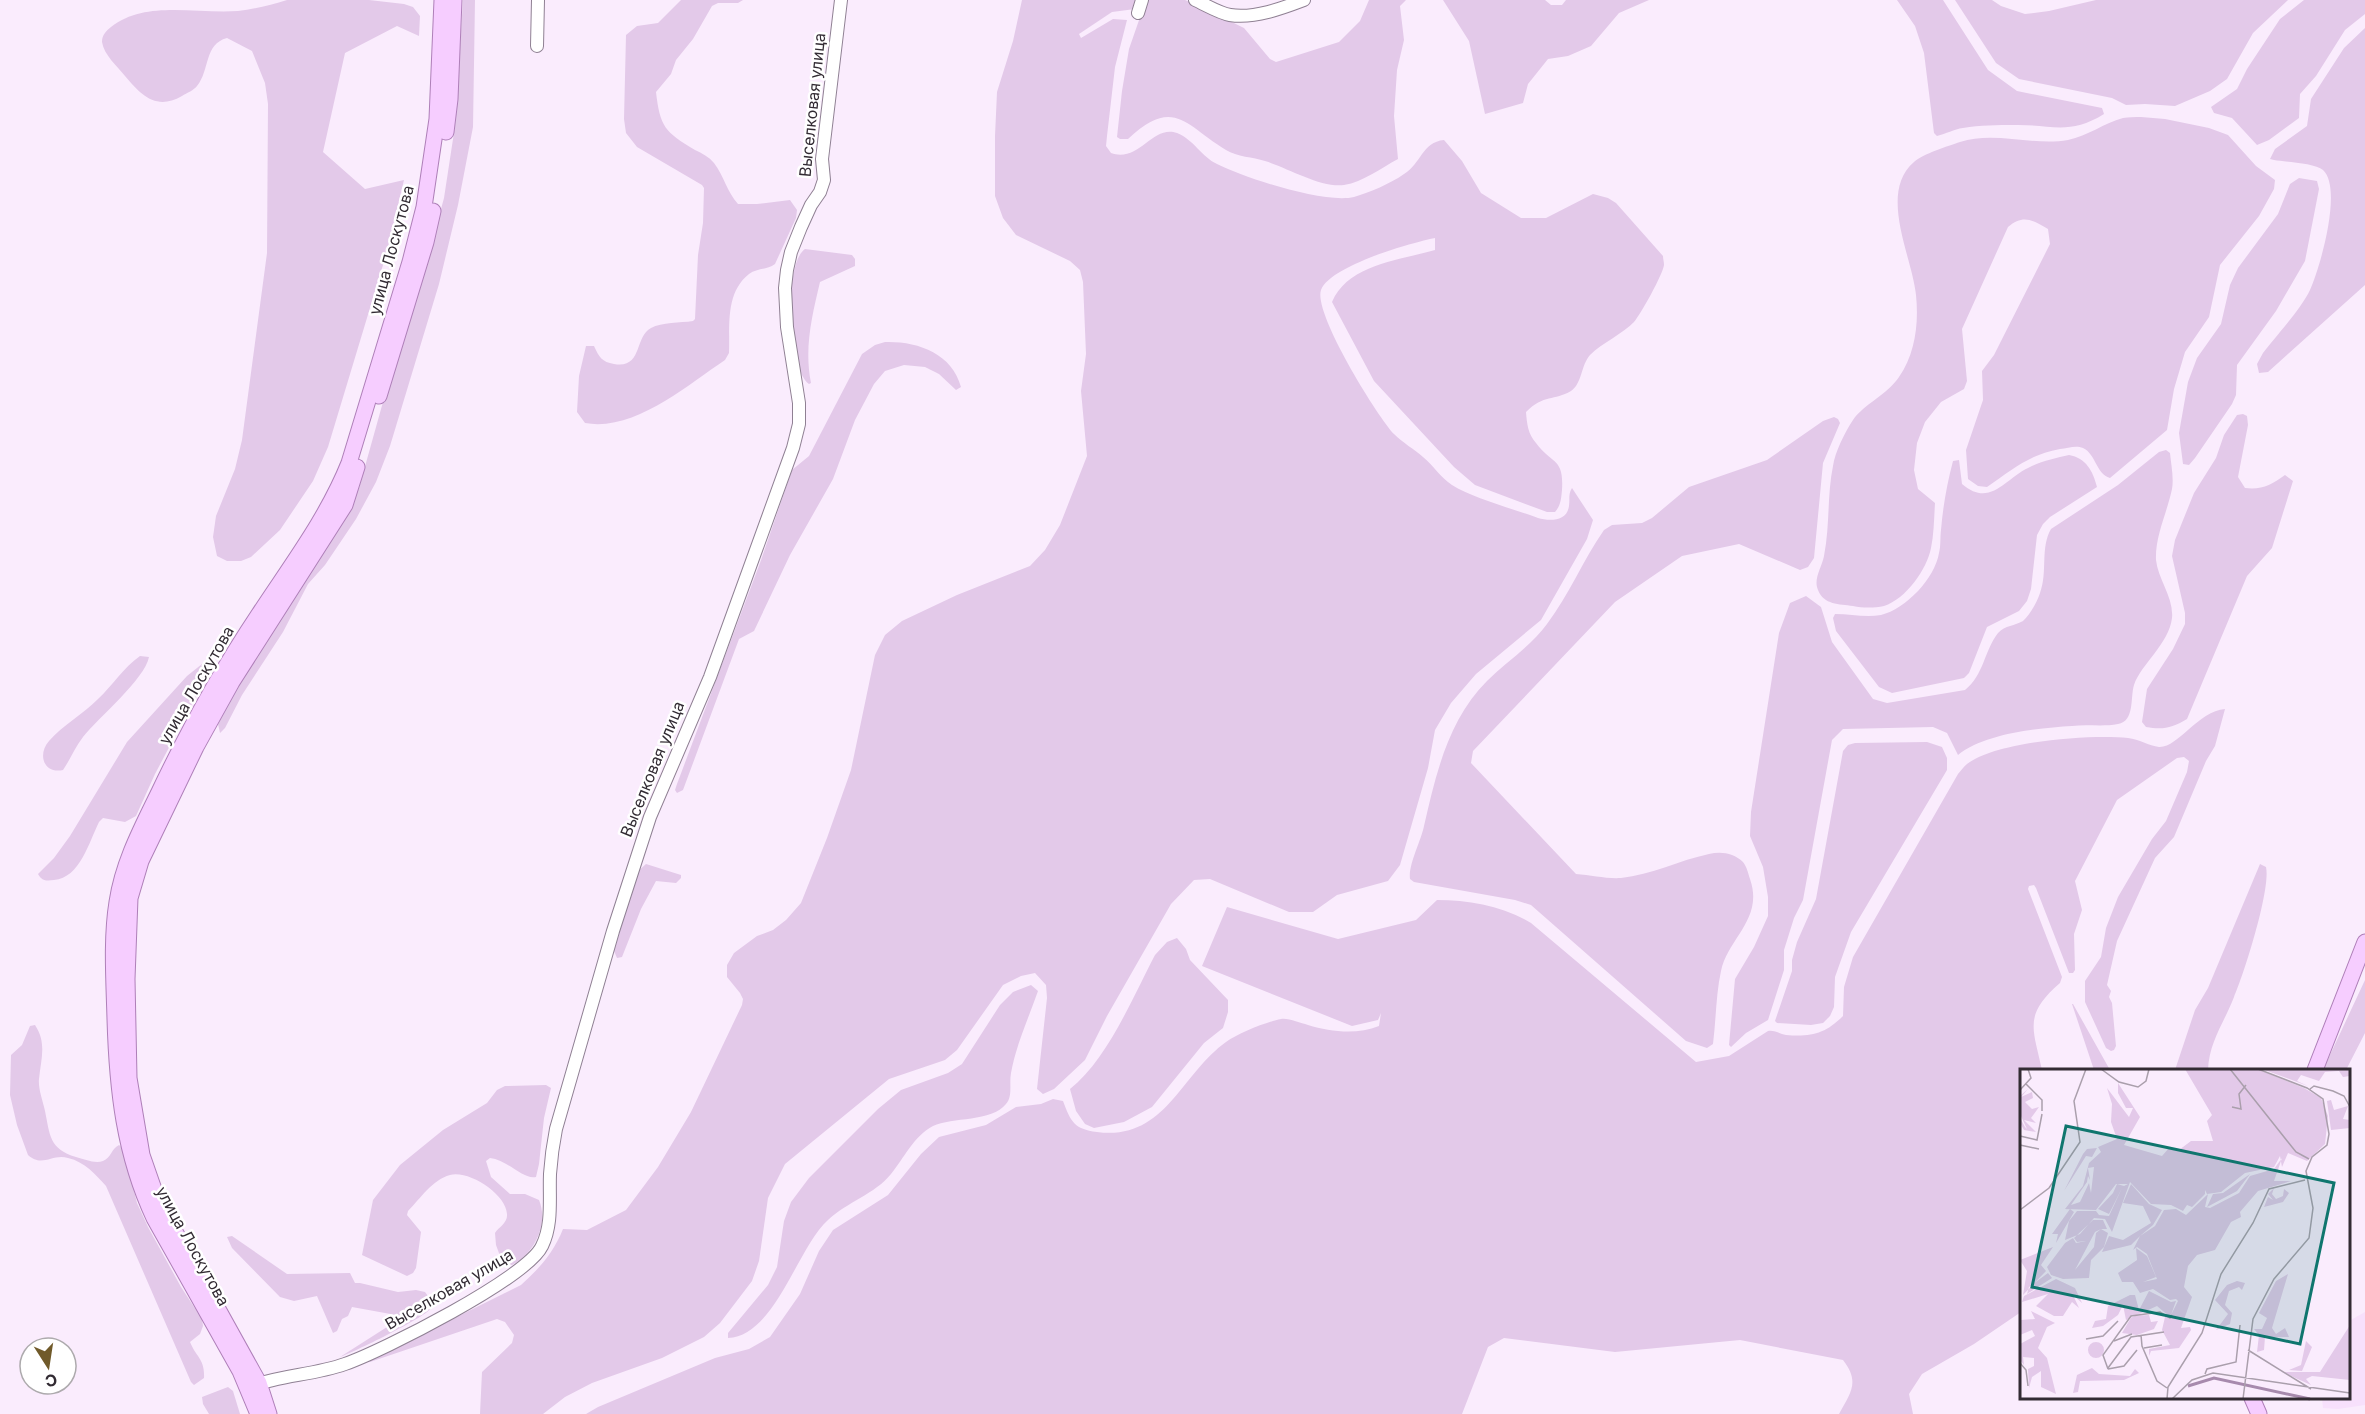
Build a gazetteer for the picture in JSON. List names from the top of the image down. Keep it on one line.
{"streets":{"main road":["улица Лоскутова"],"street":["Выселковая улица"]},"crossings":[["Выселковая улица","улица Лоскутова"]],"north":"bottom"}
